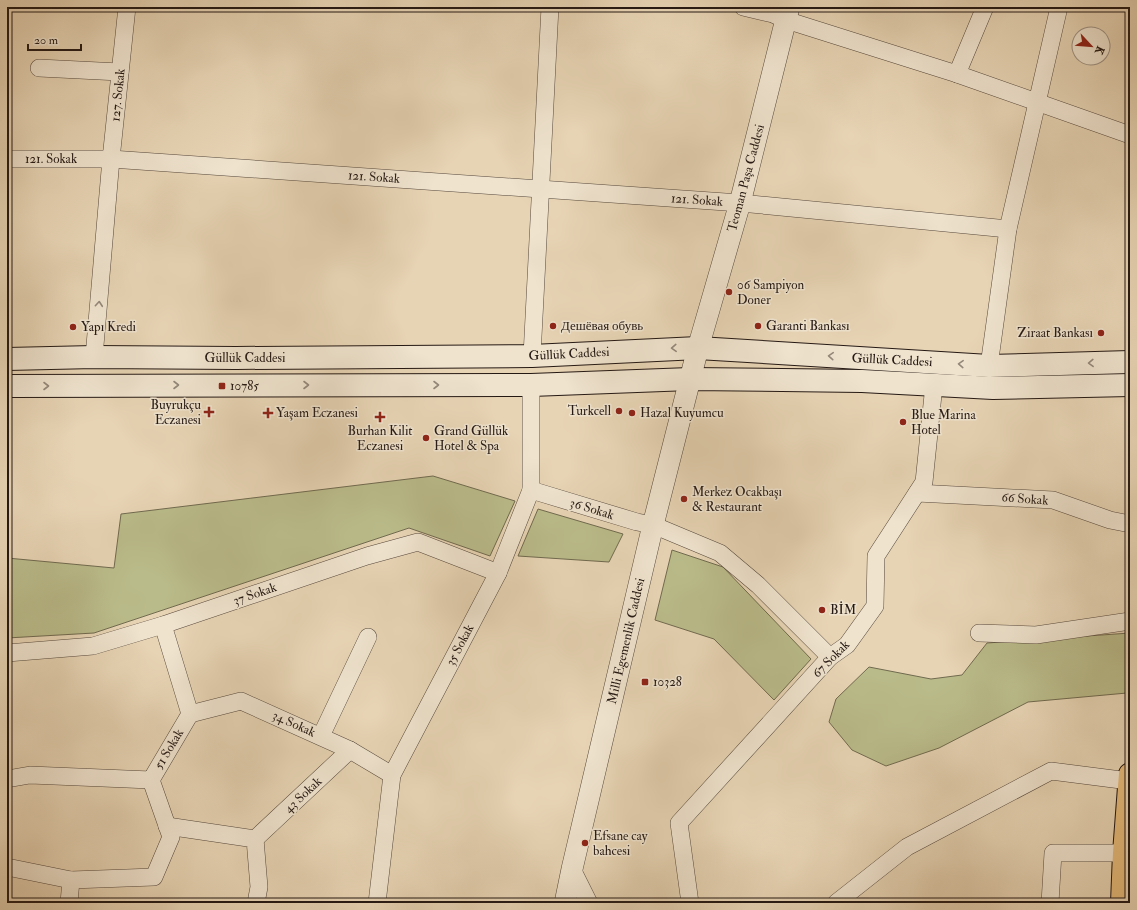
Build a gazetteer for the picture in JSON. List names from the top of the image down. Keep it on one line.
{"streets":{"main road":["Güllük Caddesi"],"street":["127. Sokak","121. Sokak","Teoman Paşa Caddesi","66 Sokak","36 Sokak","37 Sokak","Milli Egemenlik Caddesi","35 Sokak","67 Sokak","34 Sokak","51 Sokak","43 Sokak"]},"crossings":[["127. Sokak","121. Sokak"],["127. Sokak","Güllük Caddesi"],["121. Sokak","Teoman Paşa Caddesi"],["Teoman Paşa Caddesi","Güllük Caddesi"],["Teoman Paşa Caddesi","Milli Egemenlik Caddesi"],["Güllük Caddesi","Milli Egemenlik Caddesi"],["Güllük Caddesi","35 Sokak"],["Güllük Caddesi","67 Sokak"],["66 Sokak","67 Sokak"],["36 Sokak","Milli Egemenlik Caddesi"],["36 Sokak","35 Sokak"],["36 Sokak","67 Sokak"],["37 Sokak","35 Sokak"],["37 Sokak","51 Sokak"],["35 Sokak","34 Sokak"],["34 Sokak","51 Sokak"],["34 Sokak","43 Sokak"]],"one_way":["127. Sokak"],"places":{"other":["06 Sampiyon Doner","Дешёвая обувь","Garanti Bankası","Yapı Kredi","Ziraat Bankası","Turkcell","Hazal Kuyumcu","Blue Marina Hotel","Grand Güllük Hotel & Spa","Merkez Ocakbaşı & Restaurant","BİM","Efsane cay bahcesi"],"transit":["10785","10328"],"health":["Buyrukçu Eczanesi","Yaşam Eczanesi","Burhan Kilit Eczanesi"]},"scale_bar":"20 m","north":"bottom right"}
